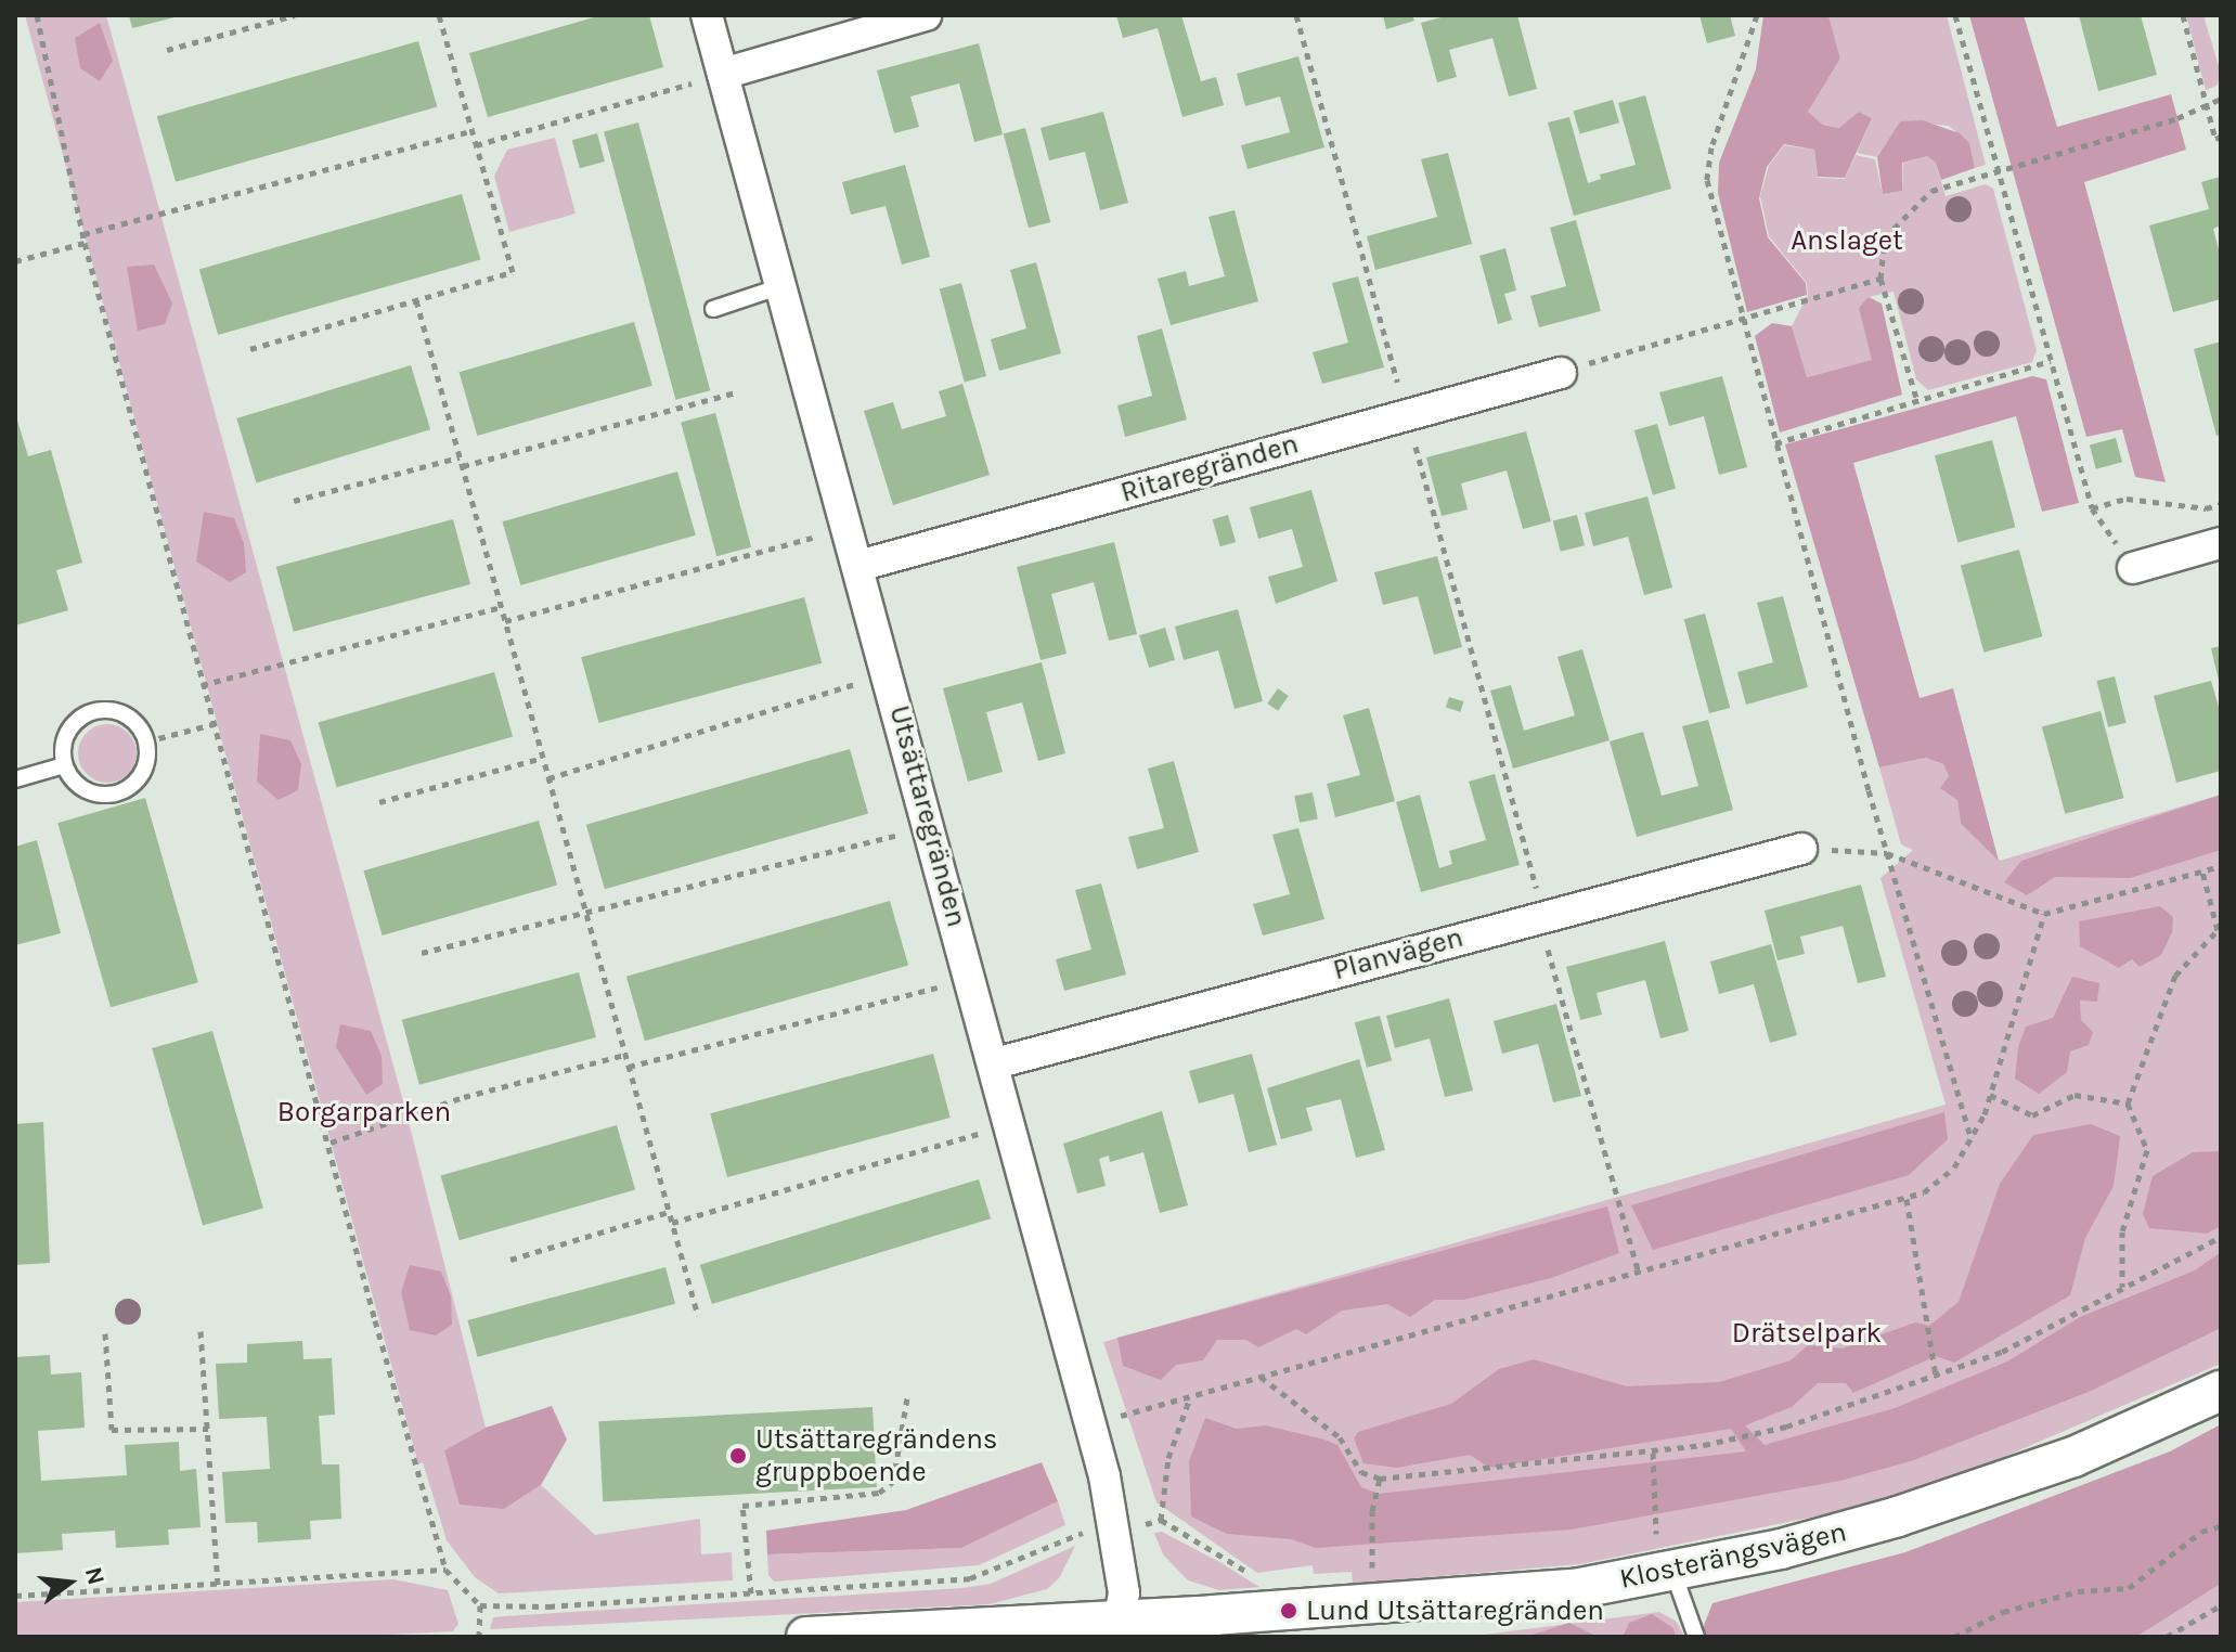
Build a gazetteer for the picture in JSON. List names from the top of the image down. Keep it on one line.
{"streets":{"street":["Ritaregränden","Utsättaregränden","Planvägen","Klosterängsvägen"]},"crossings":[["Ritaregränden","Utsättaregränden"],["Utsättaregränden","Planvägen"],["Utsättaregränden","Klosterängsvägen"]],"parks":["Anslaget","Borgarparken","Drätselpark"],"places":["Utsättaregrändens gruppboende","Lund Utsättaregränden"],"north":"right"}
